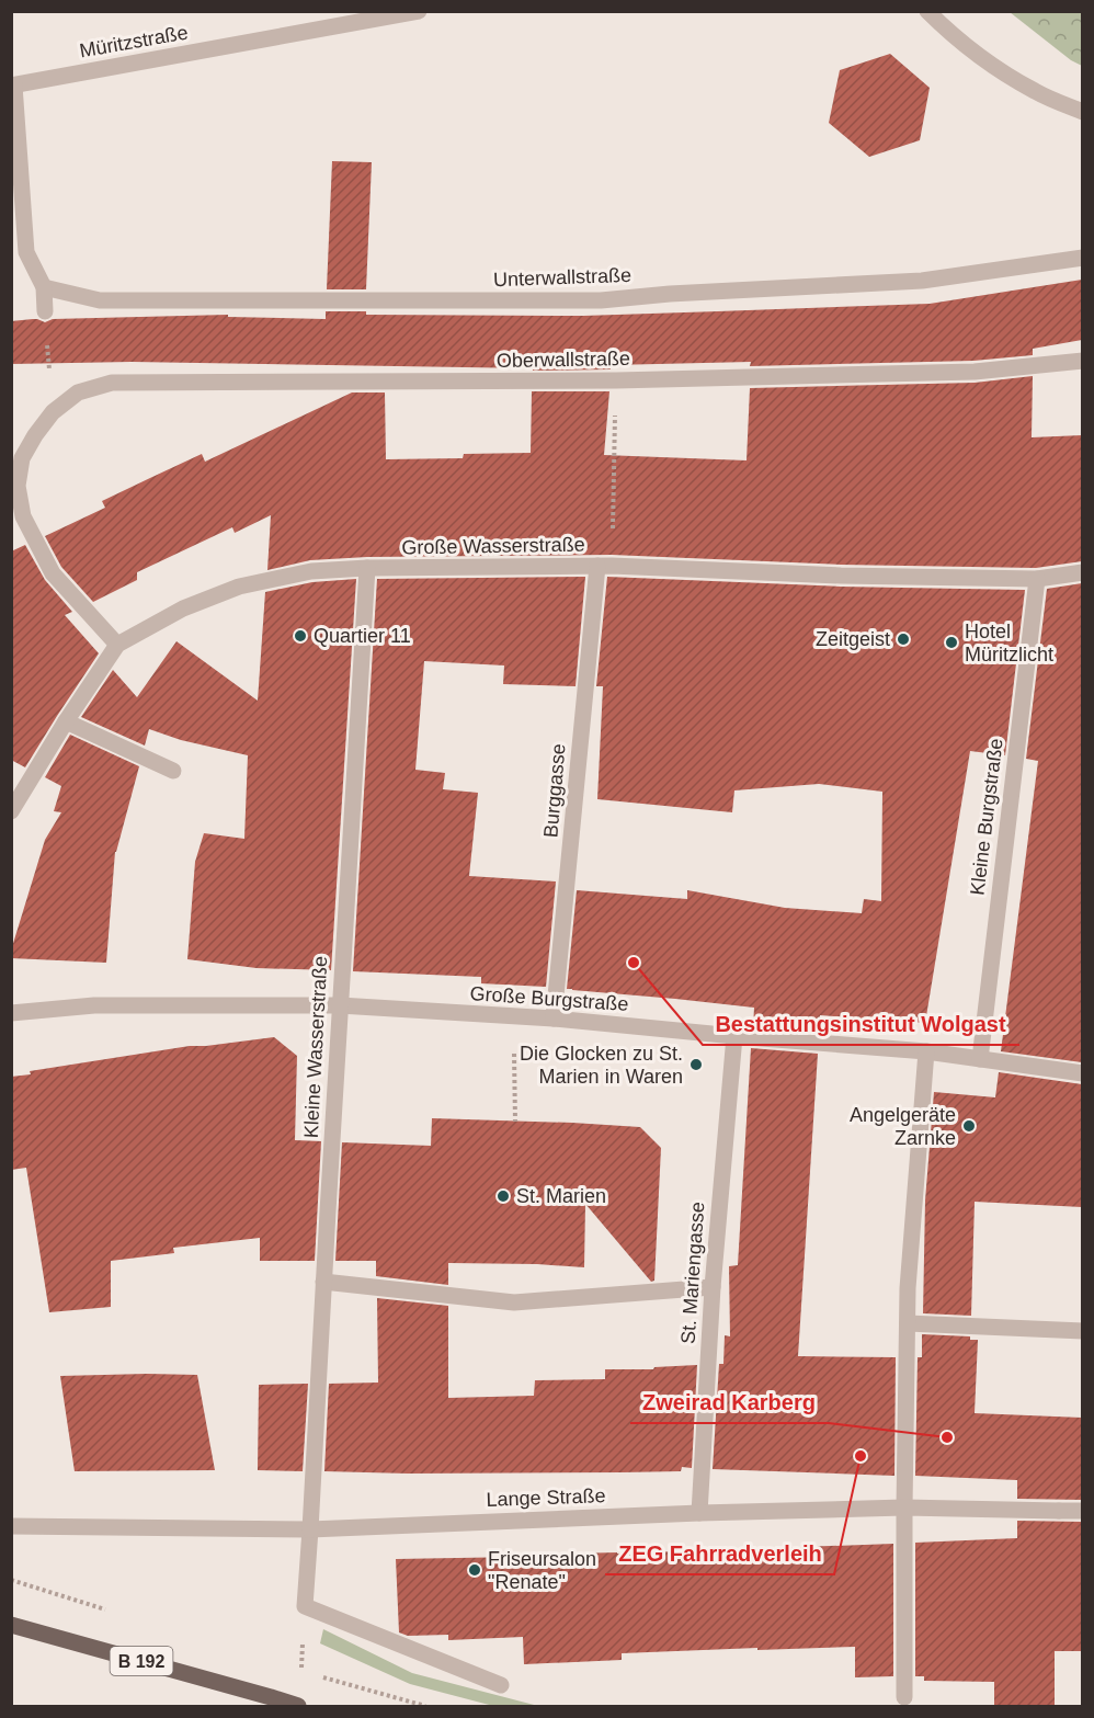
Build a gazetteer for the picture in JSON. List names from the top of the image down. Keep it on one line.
{"streets":{"main road":["B 192"],"street":["Müritzstraße","Unterwallstraße","Oberwallstraße","Große Wasserstraße","Burggasse","Kleine Burgstraße","Große Burgstraße","Kleine Wasserstraße","St. Mariengasse","Lange Straße"]},"crossings":[["Große Wasserstraße","Burggasse"],["Große Wasserstraße","Kleine Burgstraße"],["Große Wasserstraße","Kleine Wasserstraße"],["Burggasse","Große Burgstraße"],["Kleine Burgstraße","Große Burgstraße"],["Große Burgstraße","Kleine Wasserstraße"],["Große Burgstraße","St. Mariengasse"],["Kleine Wasserstraße","Lange Straße"],["St. Mariengasse","Lange Straße"]],"places":["Quartier 11","Zeitgeist","Hotel Müritzlicht","Bestattungsinstitut Wolgast","Die Glocken zu St. Marien in Waren","Angelgeräte Zarnke","St. Marien","Zweirad Karberg","ZEG Fahrradverleih","Friseursalon \"Renate\""]}
